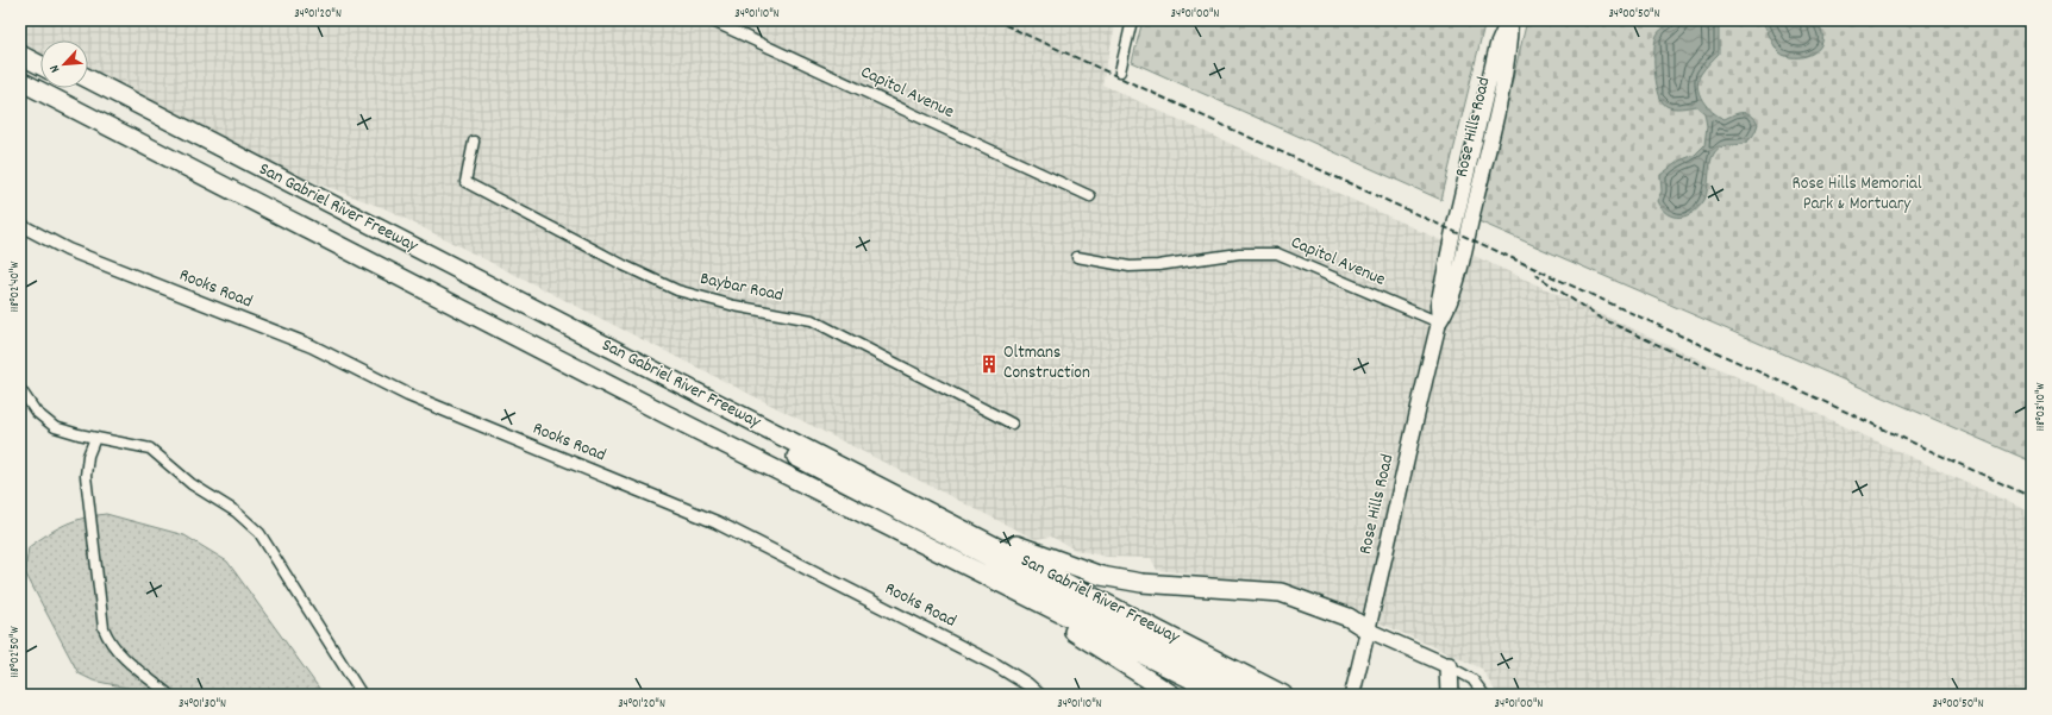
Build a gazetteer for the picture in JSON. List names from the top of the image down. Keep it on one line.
{"streets":{"highway":["San Gabriel River Freeway"],"main road":["Rose Hills Road"],"street":["Capitol Avenue","Baybar Road","Rooks Road"]},"crossings":[["Capitol Avenue","Rose Hills Road"]],"parks":["Rose Hills Memorial Park & Mortuary"],"places":{"building":["Oltmans Construction"]},"north":"bottom left","coordinates":["34°01'20\"N","34°01'10\"N","34°01'00\"N","34°00'50\"N","118°02'40\"W","118°03'10\"W","118°02'50\"W","34°01'30\"N"]}
